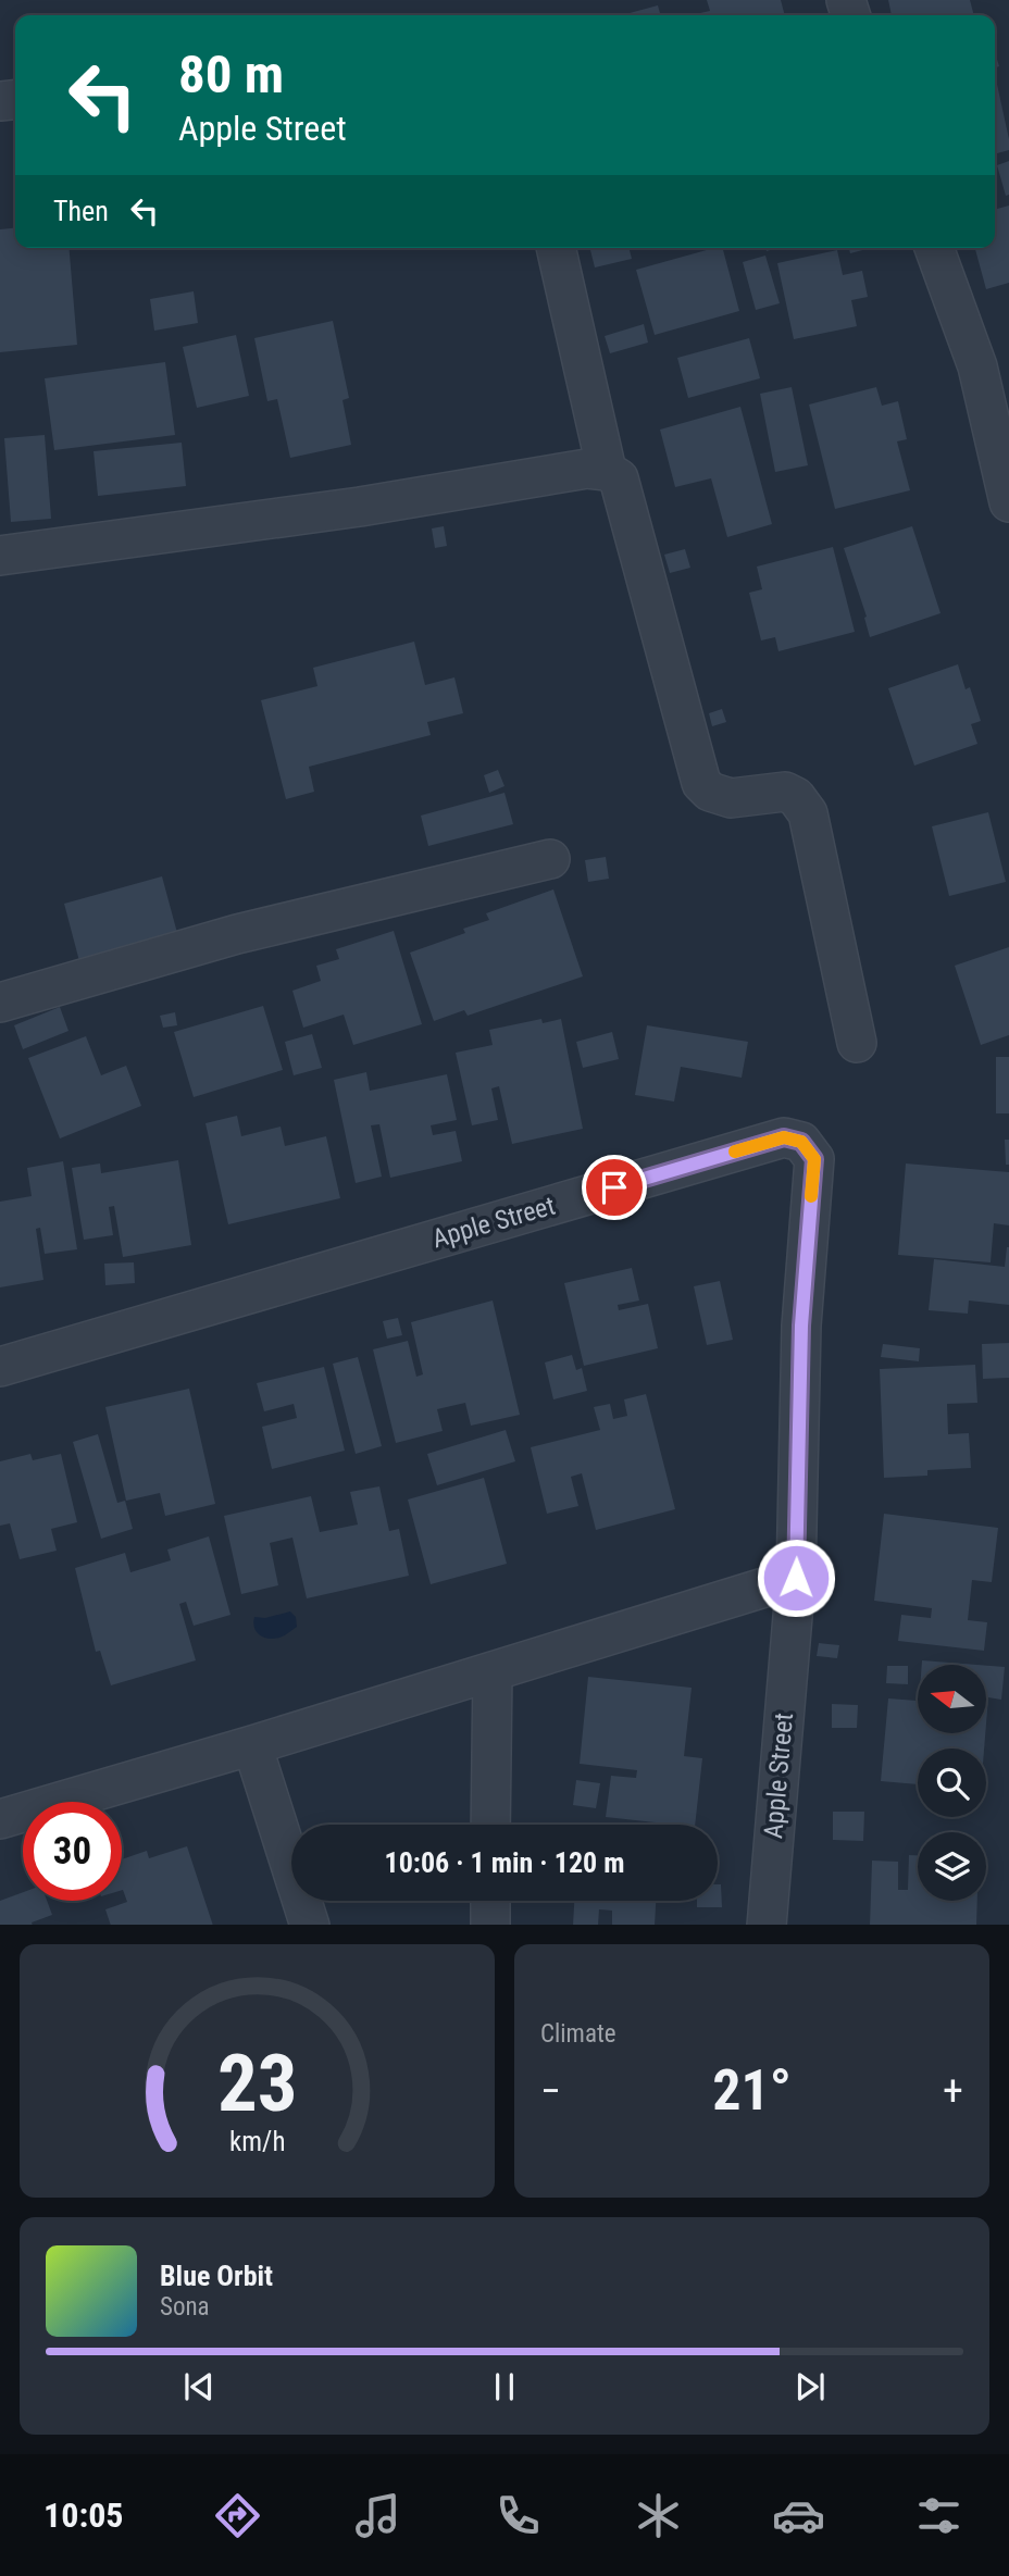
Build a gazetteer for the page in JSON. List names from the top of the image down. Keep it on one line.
{"streets":{"street":["Apple Street"]},"north":"left","page":{"turn":["80 m","Apple Street"],"then":"Then","limit":"30","trip":"10:06 · 1 min · 120 m","tile":"Climate","heat":["−","21°","+"],"song":["Blue Orbit","Sona"],"tabs":"10:05","gauge":["23","km/h"]}}
